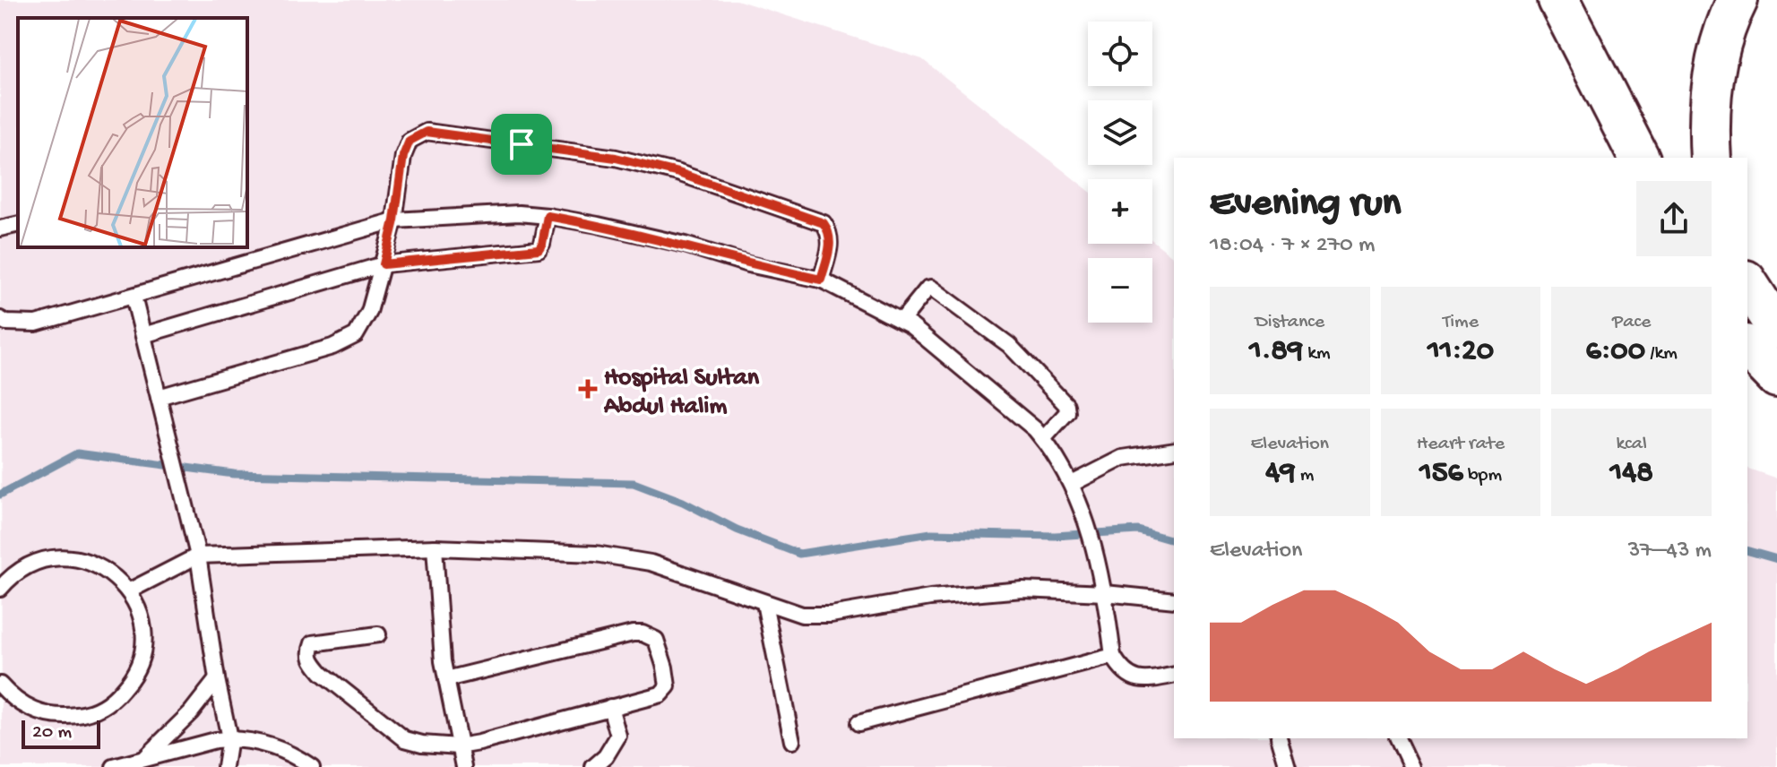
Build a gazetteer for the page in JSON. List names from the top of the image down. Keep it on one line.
{"places":{"health":["Hospital Sultan Abdul Halim"]},"scale_bar":"20 m","page":{"map_buttons":["+","−"],"heading":["Evening run","18:04 · 7 × 270 m"],"stats":[["Distance","1.89 km"],["Time","11:20"],["Pace","6:00 /km"],["Elevation","49 m"],["Heart rate","156 bpm"],["kcal","148"]],"chart":["Elevation","37–43 m"],"scale":"20 m"}}
